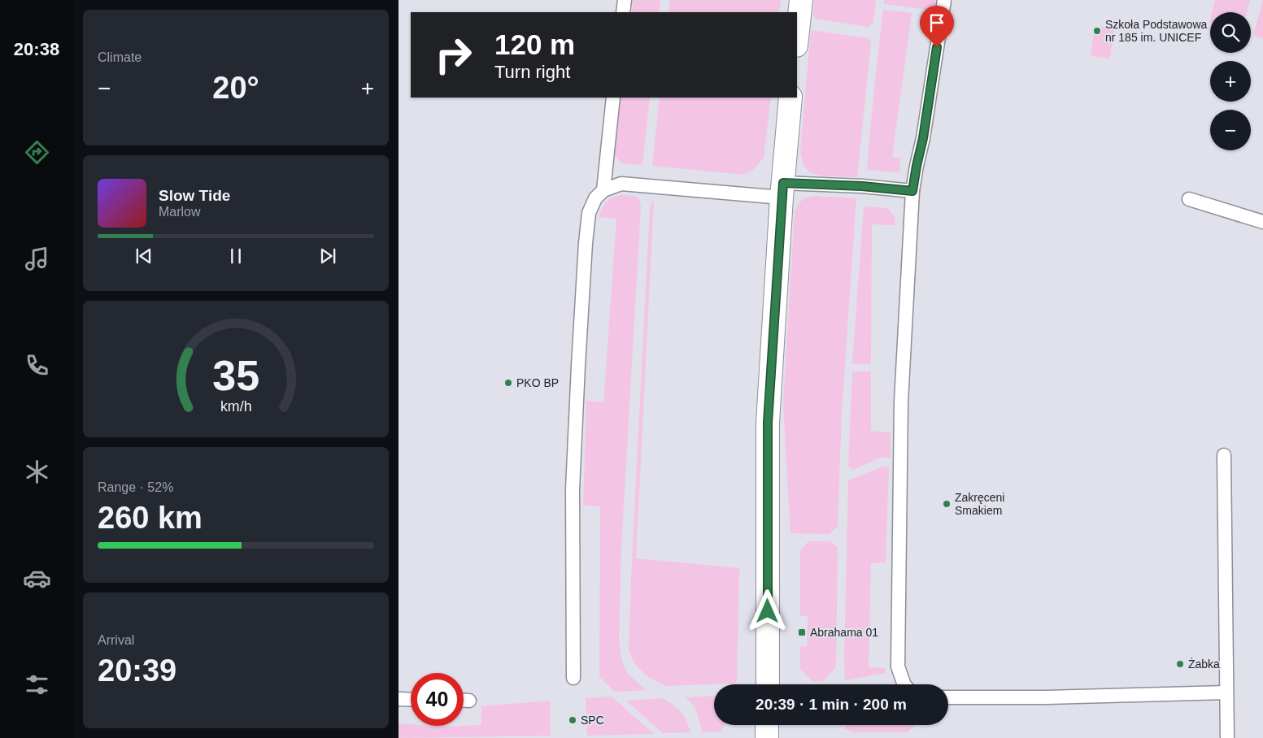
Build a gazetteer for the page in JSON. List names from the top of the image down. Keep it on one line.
{"places":{"other":["Szkoła Podstawowa nr 185 im. UNICEF","PKO BP","Zakręceni Smakiem","Żabka","SPC"],"transit":["Abrahama 01"]},"page":{"tabs":"20:38","tile":["Climate",["Range · 52%","260 km"],["Arrival","20:39"]],"map_buttons":["+","−"],"turn":["120 m","Turn right"],"heat":["−","20°","+"],"song":["Slow Tide","Marlow"],"limit":"40","trip":"20:39 · 1 min · 200 m","gauge":["35","km/h"]}}
